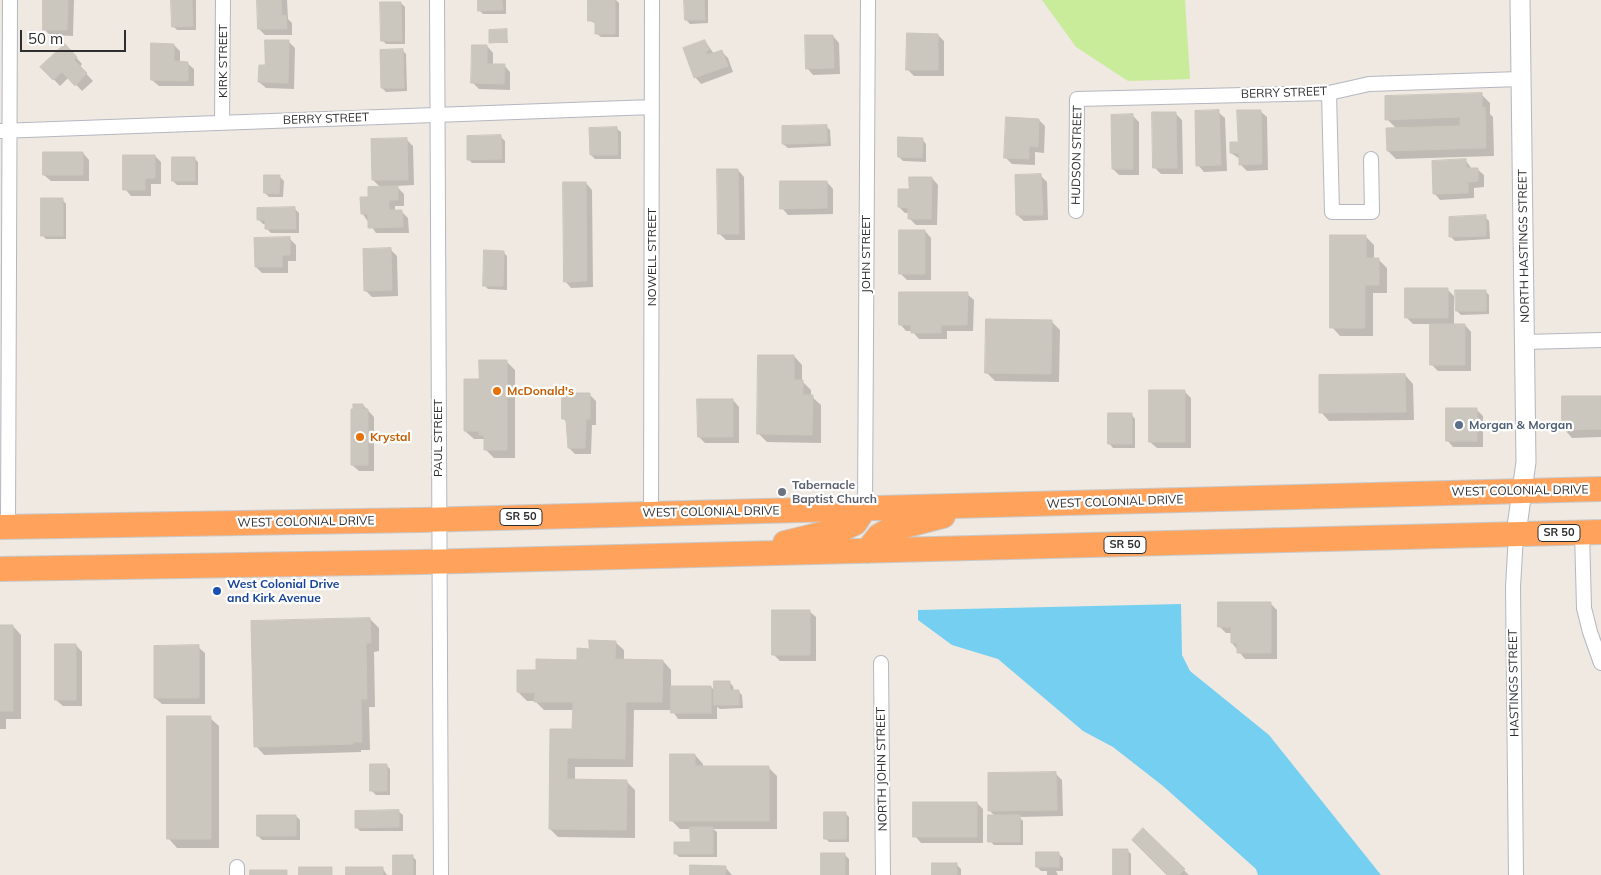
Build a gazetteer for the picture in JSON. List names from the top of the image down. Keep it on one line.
{"streets":{"highway":["WEST COLONIAL DRIVE","SR 50"],"street":["KIRK STREET","BERRY STREET","HUDSON STREET","NORTH HASTINGS STREET","JOHN STREET","NOWELL STREET","PAUL STREET","HASTINGS STREET","NORTH JOHN STREET"]},"crossings":[["KIRK STREET","BERRY STREET"],["BERRY STREET","HUDSON STREET"],["BERRY STREET","NORTH HASTINGS STREET"],["BERRY STREET","NOWELL STREET"],["BERRY STREET","PAUL STREET"],["NORTH HASTINGS STREET","WEST COLONIAL DRIVE"],["NORTH HASTINGS STREET","HASTINGS STREET"],["JOHN STREET","WEST COLONIAL DRIVE"],["NOWELL STREET","WEST COLONIAL DRIVE"],["PAUL STREET","WEST COLONIAL DRIVE"],["PAUL STREET","SR 50"],["WEST COLONIAL DRIVE","HASTINGS STREET"],["SR 50","HASTINGS STREET"]],"places":["McDonald's","Morgan & Morgan","Krystal","Tabernacle Baptist Church","West Colonial Drive and Kirk Avenue"],"scale_bar":"50 m"}
